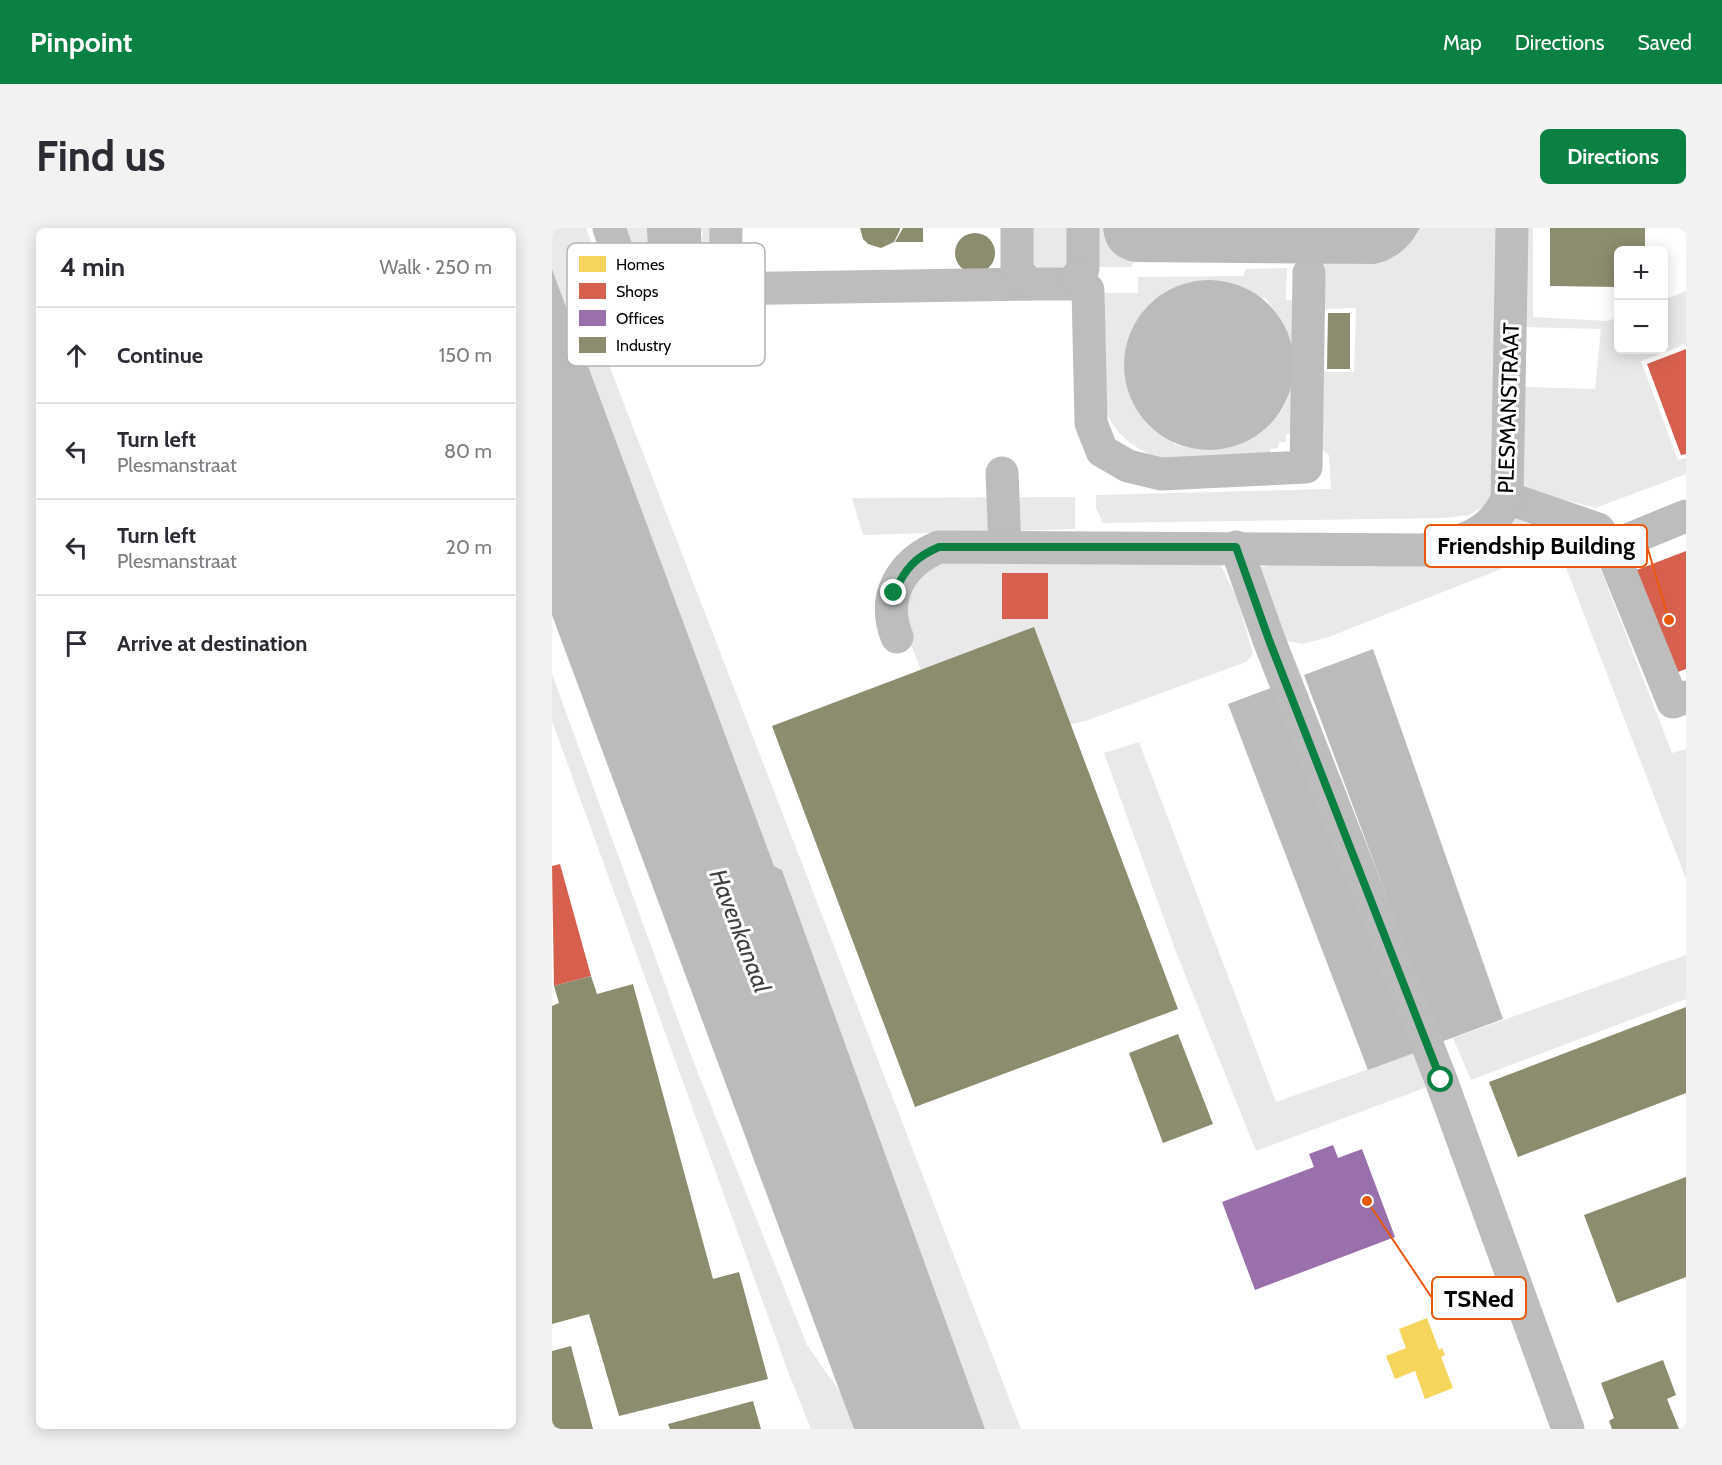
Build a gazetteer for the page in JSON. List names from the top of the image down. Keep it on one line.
{"streets":{"street":["PLESMANSTRAAT"]},"water":["Havenkanaal"],"places":["Friendship Building","TSNed"],"legend":["Homes","Shops","Offices","Industry"],"page":{"header":"Pinpoint","nav":["Map","Directions","Saved"],"buttons":"Directions","title":"Find us","heading":["4 min","Walk · 250 m"],"map_buttons":["+","−"],"list":[["Continue","150 m"],["Turn left","Plesmanstraat","80 m"],["Turn left","Plesmanstraat","20 m"],"Arrive at destination"]}}
